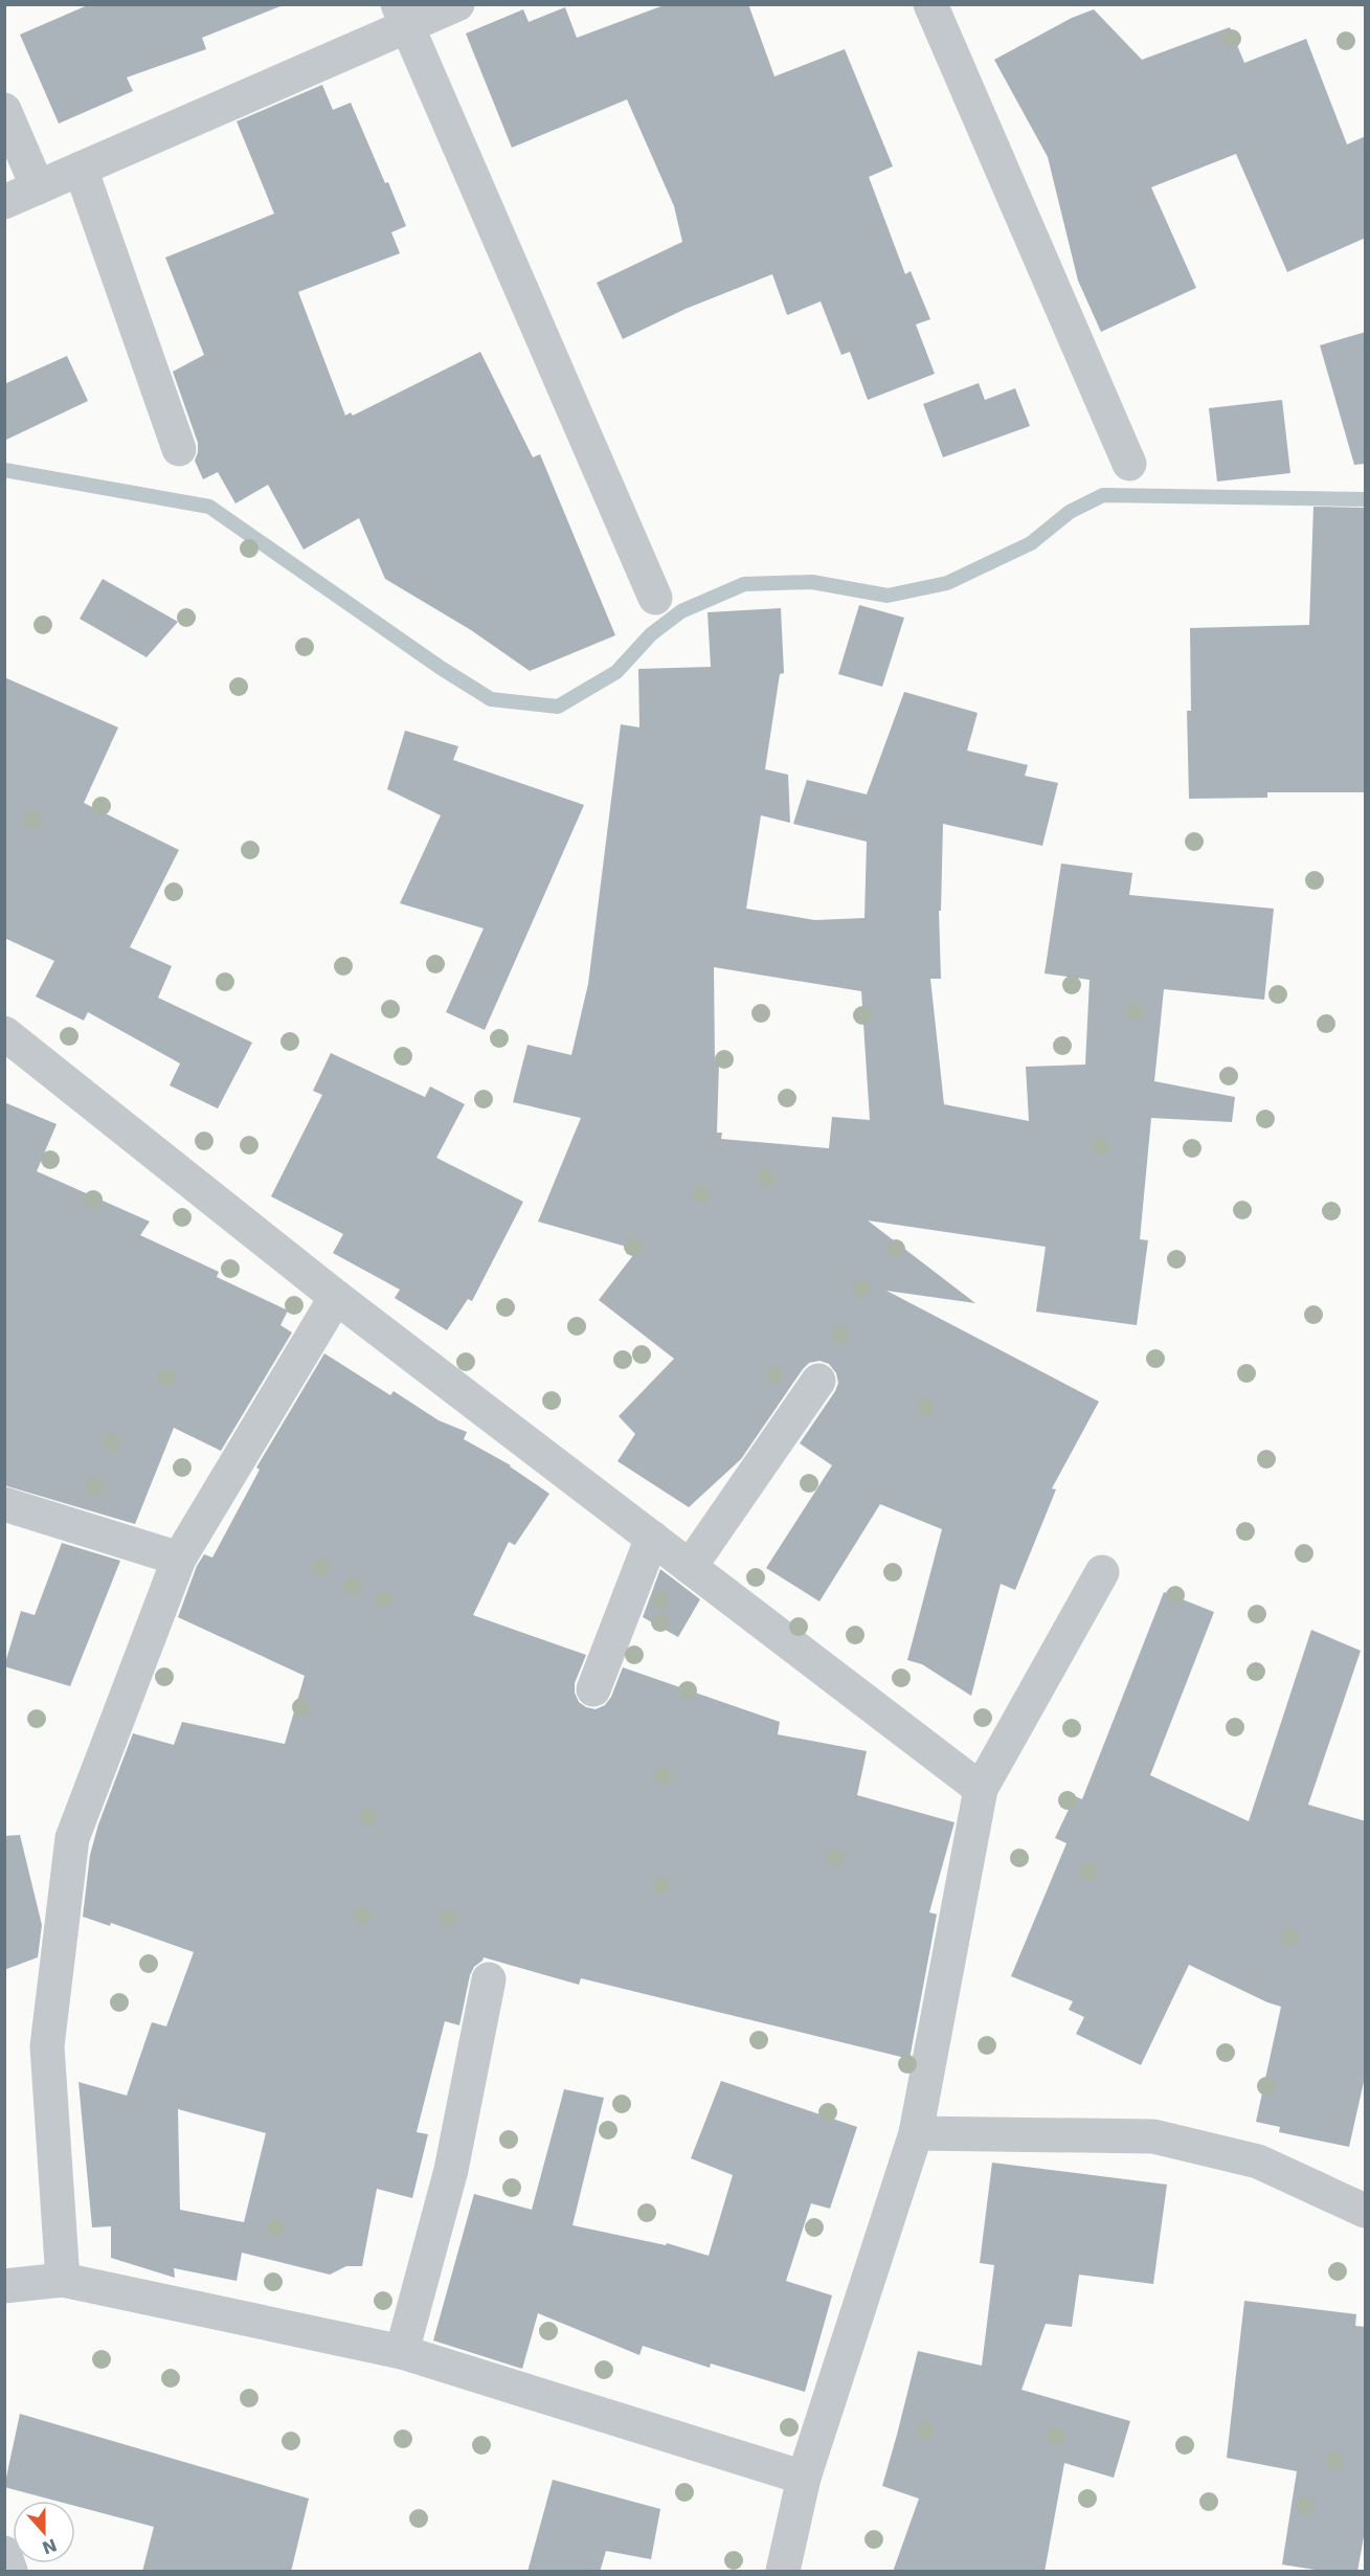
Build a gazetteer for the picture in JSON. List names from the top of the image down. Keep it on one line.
{"north":"bottom"}
